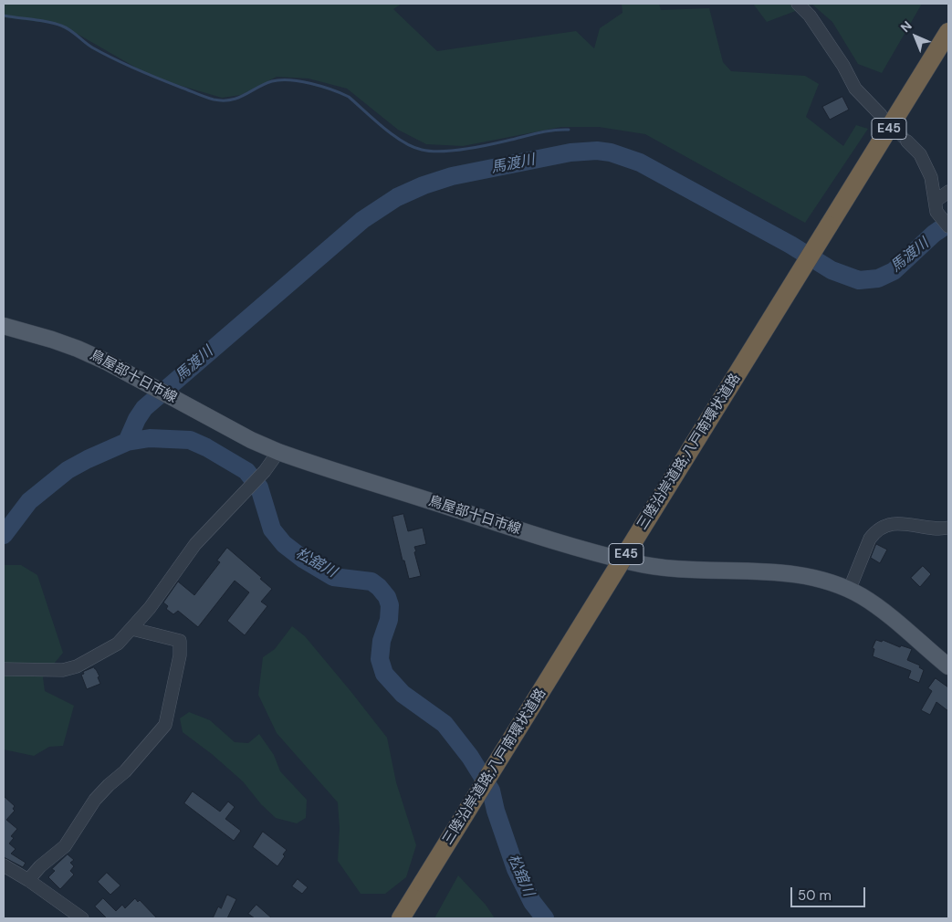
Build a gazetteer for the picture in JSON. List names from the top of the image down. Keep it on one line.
{"streets":{"highway":["E45","三陸沿岸道路;八戸南環状道路"],"main road":["鳥屋部十日市線"]},"water":["馬渡川","松舘川"],"scale_bar":"50 m","north":"top left"}
